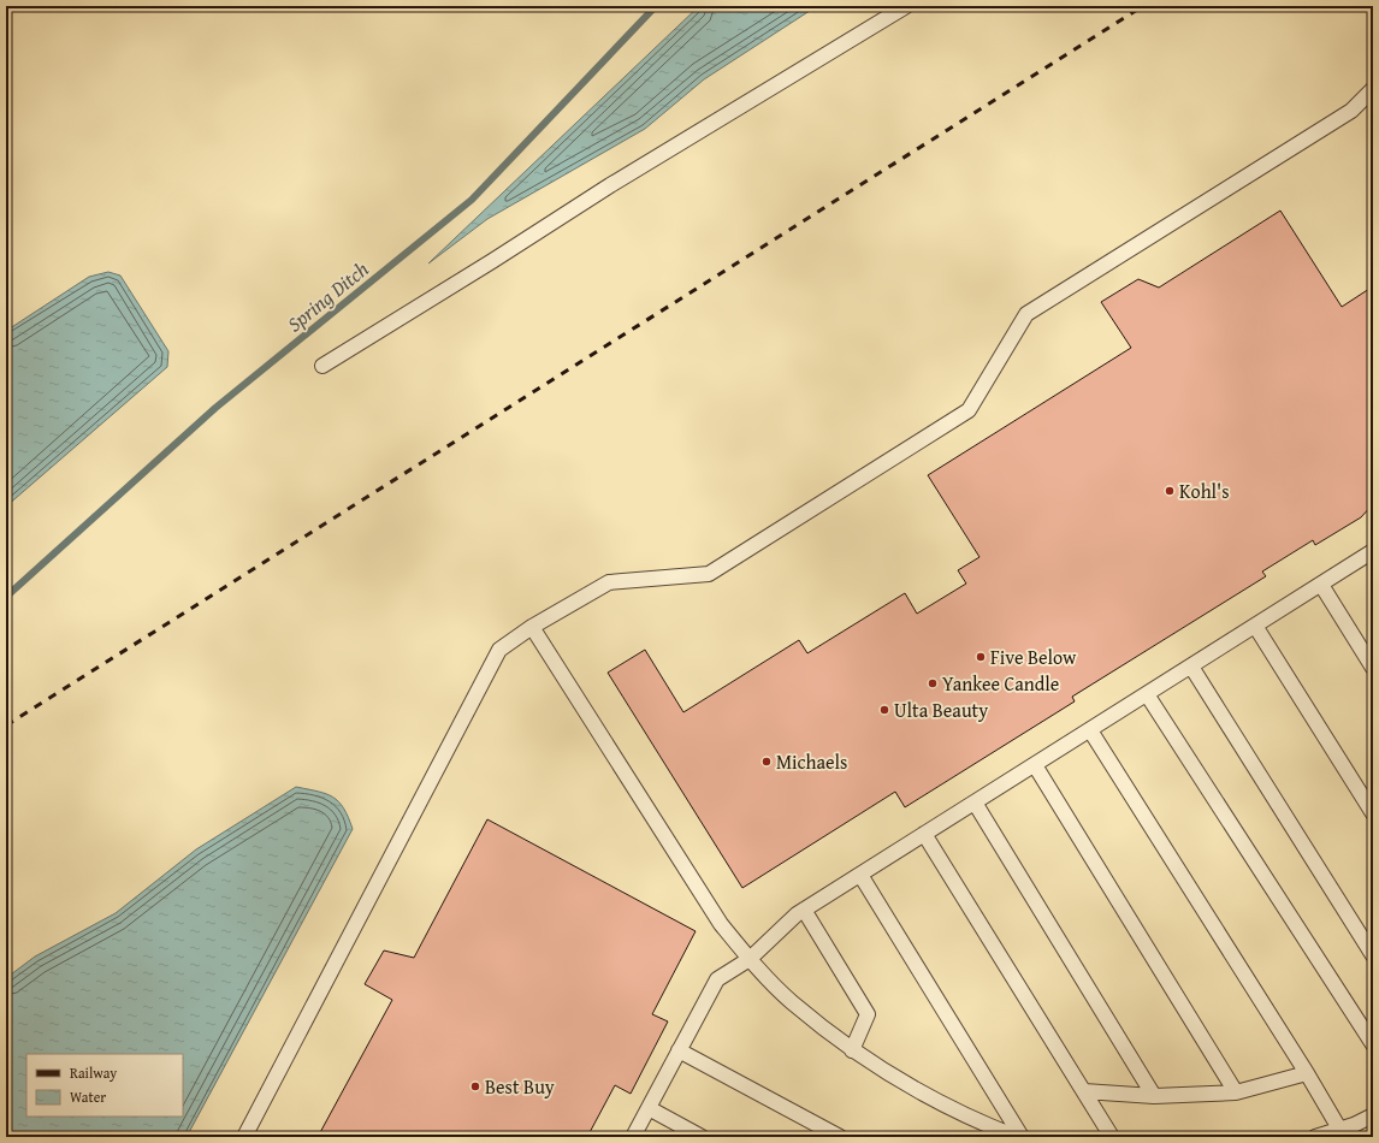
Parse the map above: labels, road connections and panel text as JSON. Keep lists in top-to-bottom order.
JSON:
{
  "water": ["Spring Ditch"],
  "places": [
    "Kohl's",
    "Five Below",
    "Yankee Candle",
    "Ulta Beauty",
    "Michaels",
    "Best Buy"
  ],
  "legend": ["Railway", "Water"]
}
